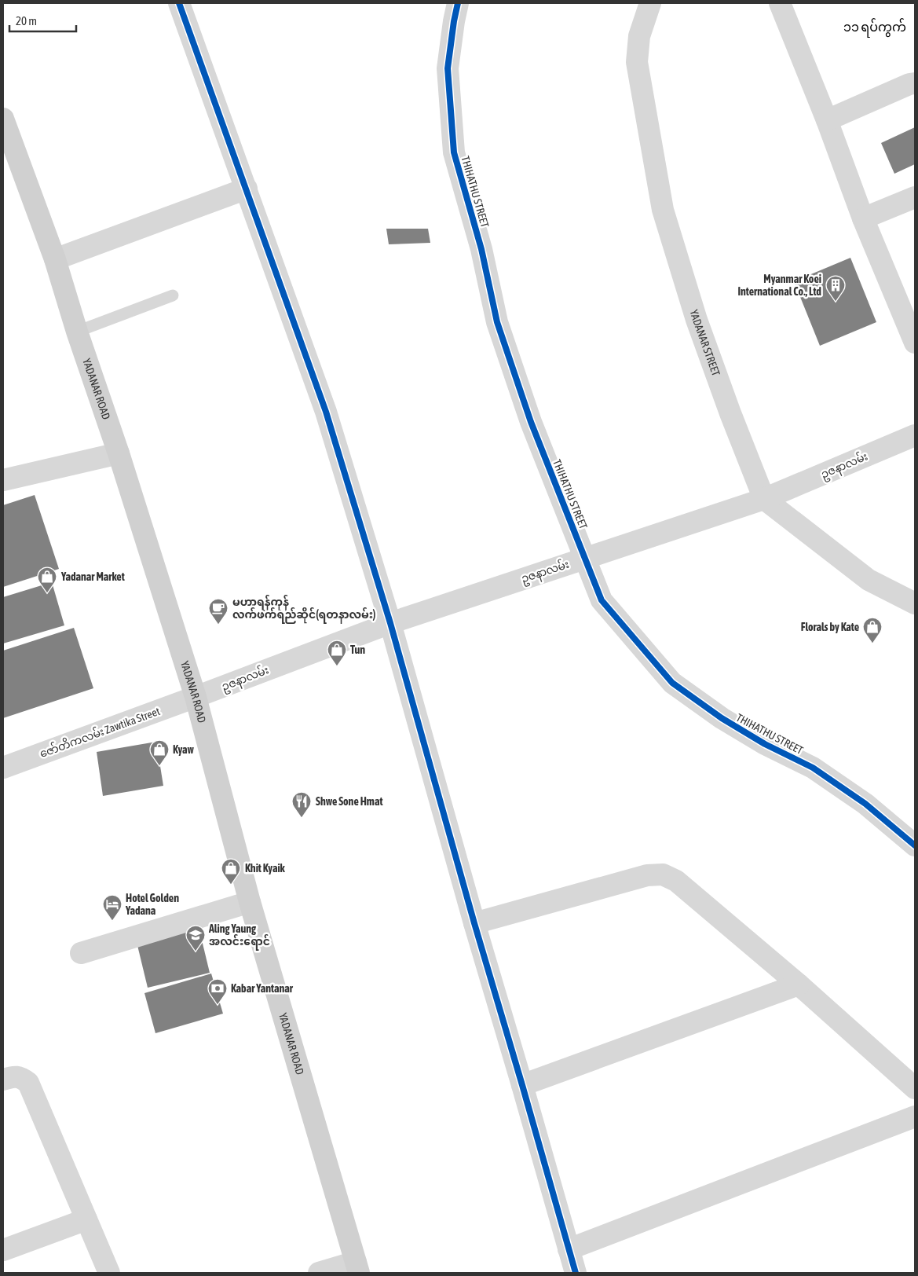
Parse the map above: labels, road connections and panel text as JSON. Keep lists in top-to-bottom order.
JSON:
{
  "streets": {
    "main road": ["YADANAR ROAD"],
    "street": [
      "THIHATHU STREET",
      "YADANAR STREET",
      "ဥဇနာလမ်း",
      "ဇော်တိကလမ်း Zawtika Street"
    ]
  },
  "crossings": [
    ["THIHATHU STREET", "ဥဇနာလမ်း"],
    ["YADANAR STREET", "ဥဇနာလမ်း"],
    ["YADANAR ROAD", "ဥဇနာလမ်း"],
    ["YADANAR ROAD", "ဇော်တိကလမ်း Zawtika Street"],
    ["ဥဇနာလမ်း", "ဇော်တိကလမ်း Zawtika Street"]
  ],
  "districts": ["၁၁ ရပ်ကွက်"],
  "places": {
    "building": ["Myanmar Koei International Co., Ltd"],
    "shop": [
      "Yadanar Market",
      "Florals by Kate",
      "Tun",
      "Kyaw",
      "Khit Kyaik"
    ],
    "cafe": ["မဟာရန်ကုန် လက်ဖက်ရည်ဆိုင်(ရတနာလမ်း)"],
    "restaurant": ["Shwe Sone Hmat"],
    "hotel": ["Hotel Golden Yadana"],
    "school or university": ["Aling Yaung အလင်းရောင်"],
    "bank": ["Kabar Yantanar"]
  },
  "scale_bar": "20 m"
}
